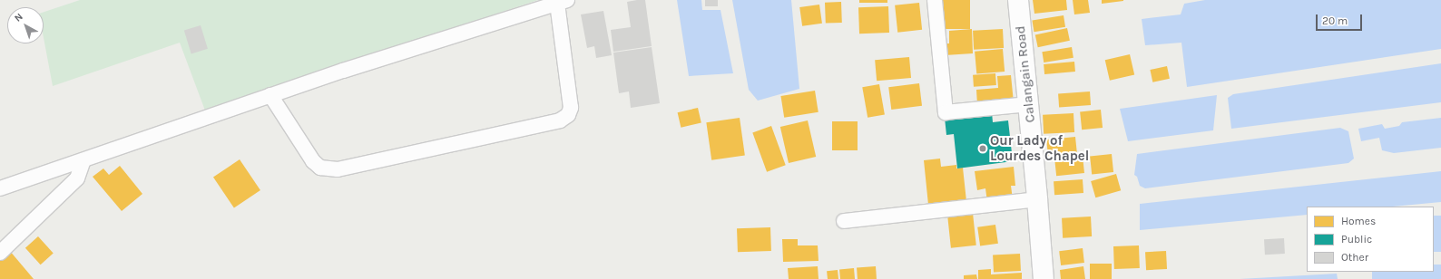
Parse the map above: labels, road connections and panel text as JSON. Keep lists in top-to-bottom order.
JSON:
{
  "streets": {
    "street": ["Calangain Road"]
  },
  "places": ["Our Lady of Lourdes Chapel"],
  "legend": ["Homes", "Public", "Other"],
  "scale_bar": "20 m",
  "north": "top left"
}
